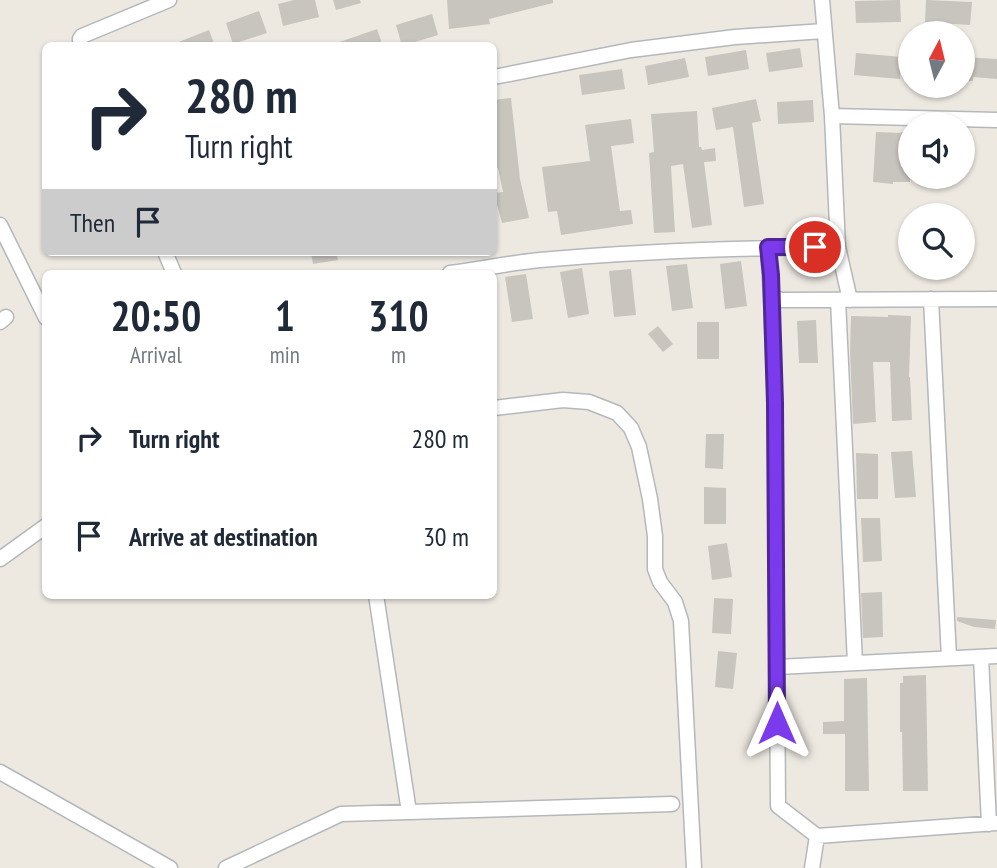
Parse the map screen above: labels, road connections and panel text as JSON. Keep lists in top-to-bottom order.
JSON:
{
  "north": "top",
  "page": {
    "turn": ["280 m", "Turn right"],
    "then": "Then",
    "eta": [
      "20:50",
      "Arrival",
      "1",
      "min",
      "310",
      "m"
    ],
    "list": [
      {
        "name": "Turn right",
        "value": "280 m"
      },
      {
        "name": "Arrive at destination",
        "value": "30 m"
      }
    ]
  }
}
